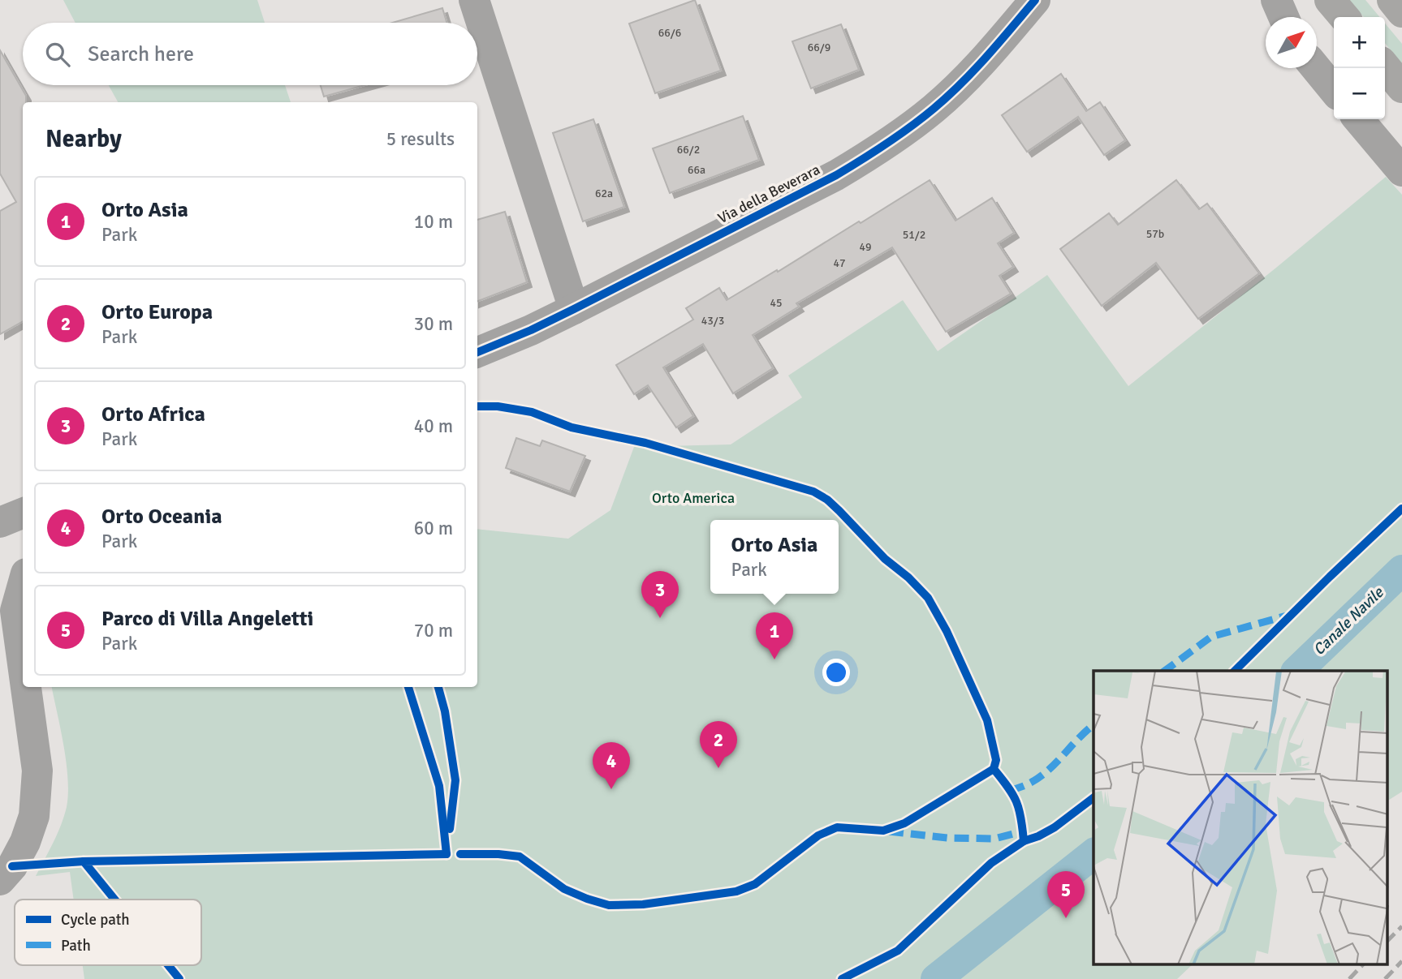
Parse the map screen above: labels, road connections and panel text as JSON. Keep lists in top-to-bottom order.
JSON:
{
  "streets": {
    "street": ["Via della Beverara"]
  },
  "water": ["Canale Navile"],
  "parks": ["Orto America"],
  "house_numbers": [
    "66/6",
    "66/9",
    "66/2",
    "66a",
    "62a",
    "57b",
    "51/2",
    "49",
    "47",
    "45",
    "43/3"
  ],
  "legend": ["Cycle path", "Path"],
  "north": "top right",
  "page": {
    "map_buttons": ["+", "−"],
    "search": "Search here",
    "heading": ["Nearby", "5 results"],
    "list": [
      {
        "mark": "1",
        "name": "Orto Asia",
        "note": "Park",
        "value": "10 m"
      },
      {
        "mark": "2",
        "name": "Orto Europa",
        "note": "Park",
        "value": "30 m"
      },
      {
        "mark": "3",
        "name": "Orto Africa",
        "note": "Park",
        "value": "40 m"
      },
      {
        "mark": "4",
        "name": "Orto Oceania",
        "note": "Park",
        "value": "60 m"
      },
      {
        "mark": "5",
        "name": "Parco di Villa Angeletti",
        "note": "Park",
        "value": "70 m"
      }
    ],
    "popup": ["Orto Asia", "Park"],
    "pins": [
      "3",
      "1",
      "2",
      "4",
      "5"
    ]
  }
}
